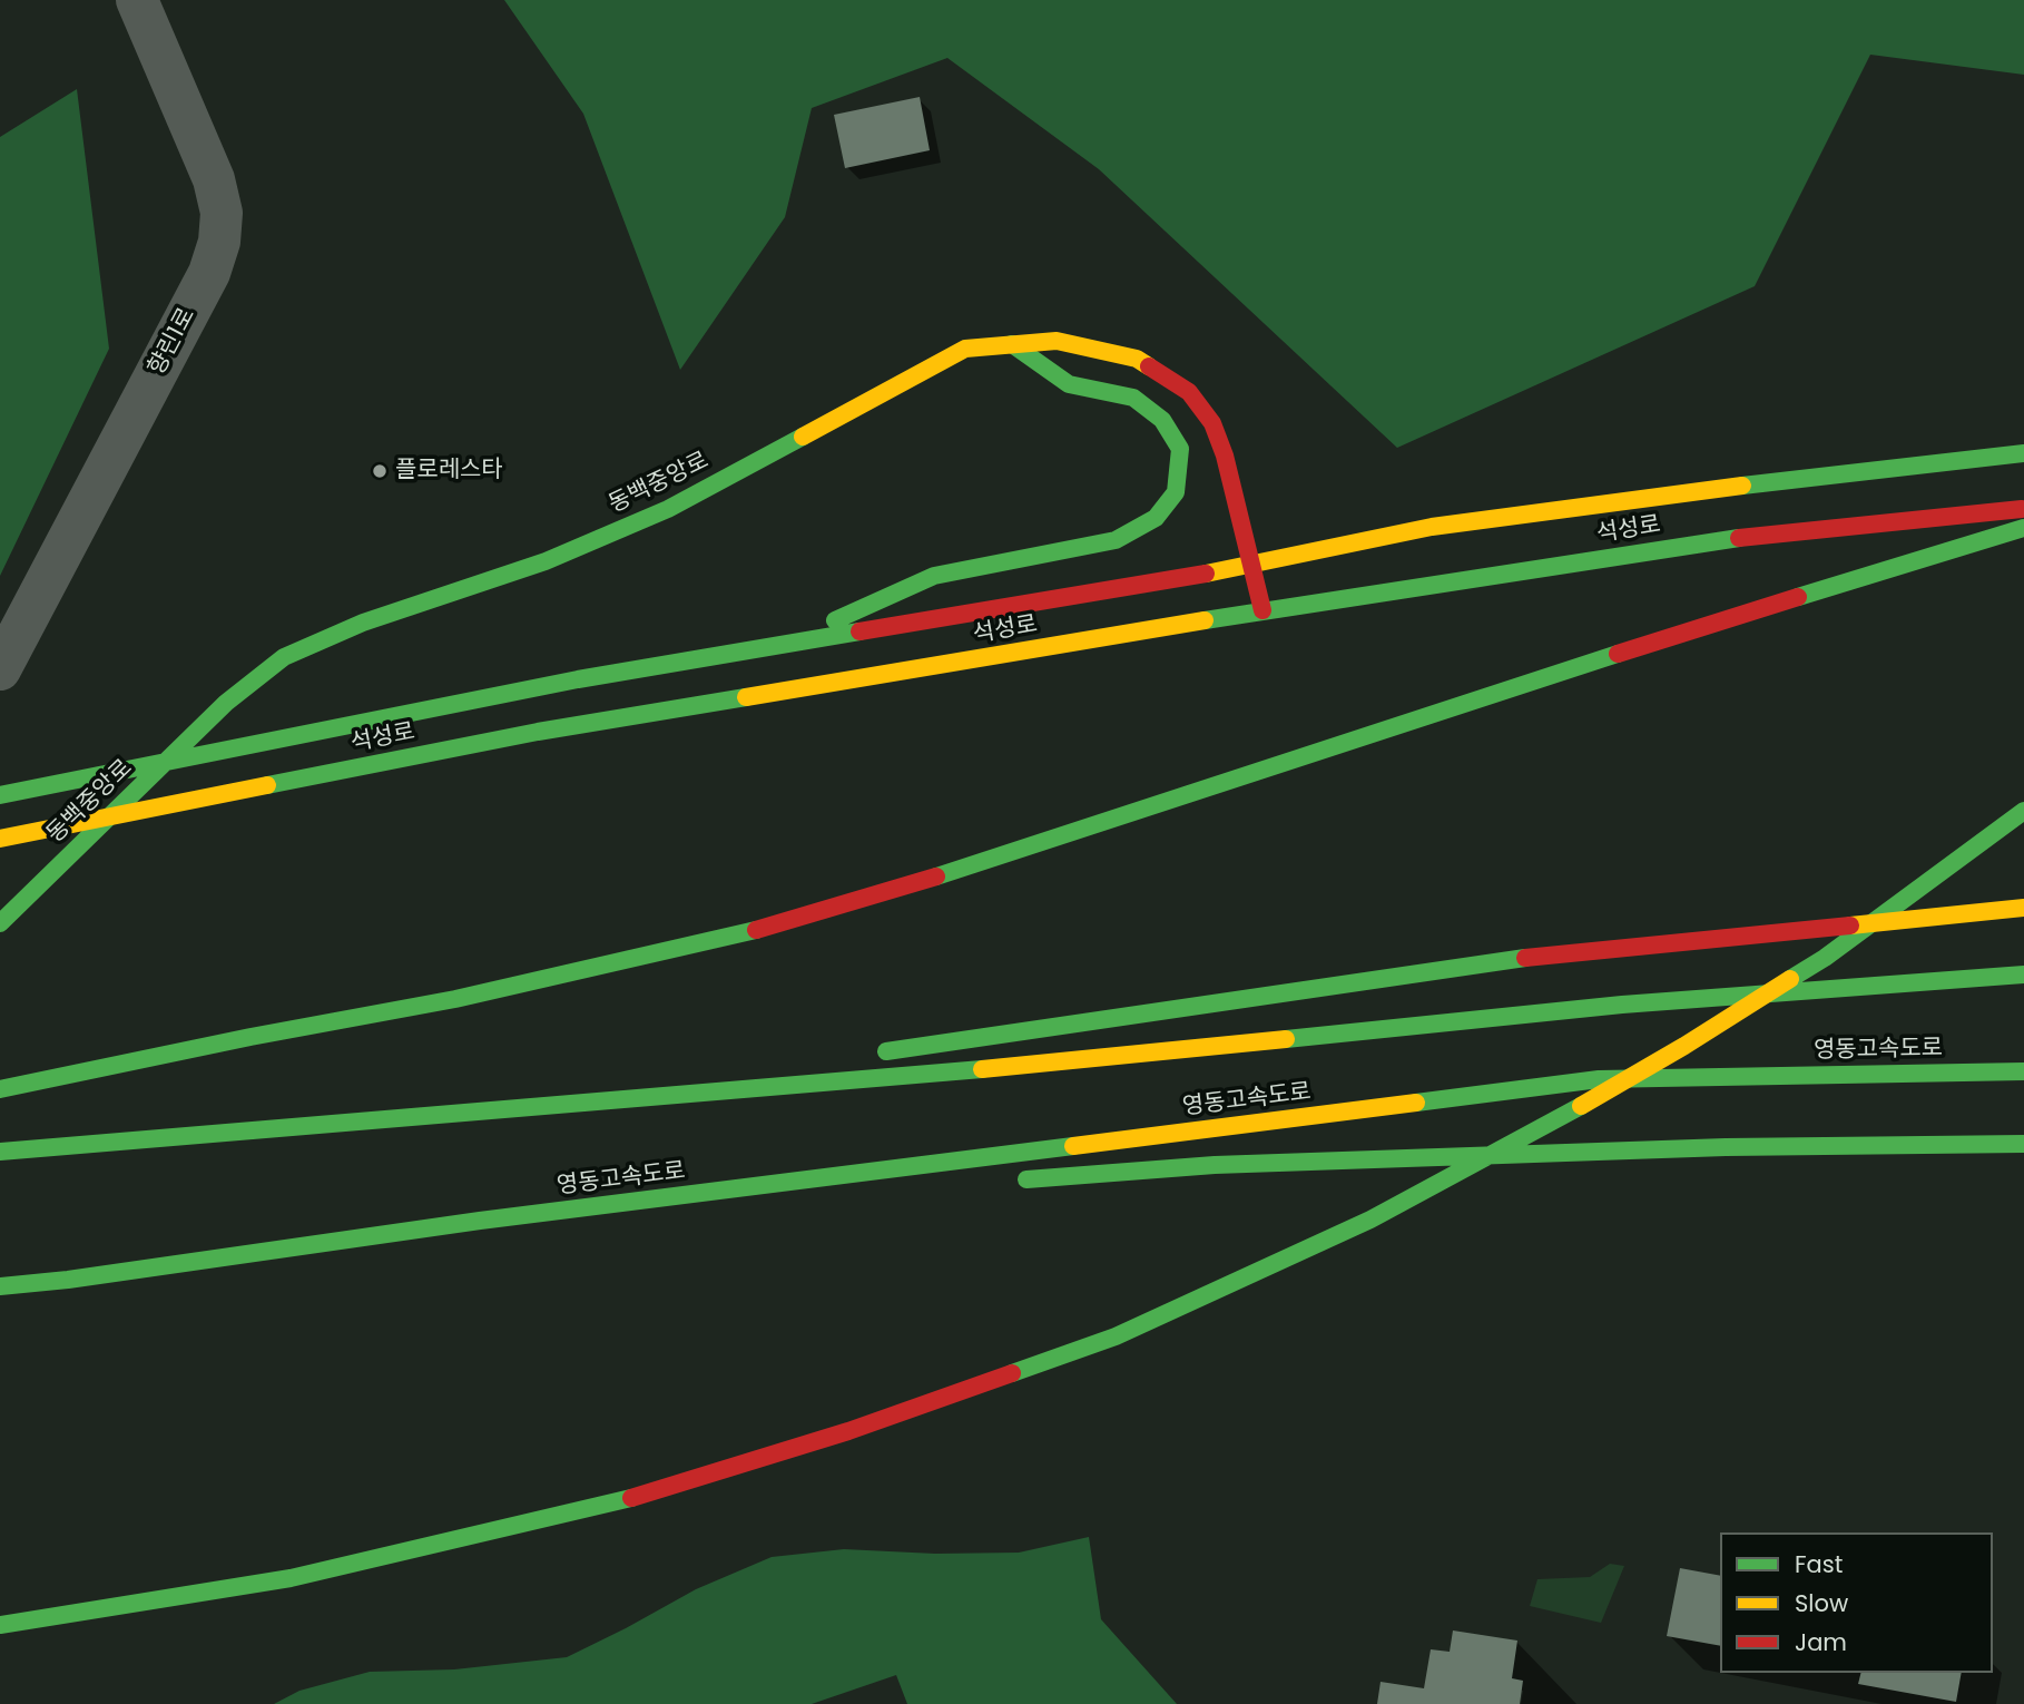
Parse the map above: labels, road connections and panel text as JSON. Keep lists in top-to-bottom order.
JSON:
{
  "streets": {
    "main road": ["동백중앙로", "석성로", "영동고속도로"],
    "street": ["향린1로"]
  },
  "crossings": [
    ["동백중앙로", "석성로"]
  ],
  "places": ["플로레스타"],
  "legend": ["Fast", "Slow", "Jam"]
}
